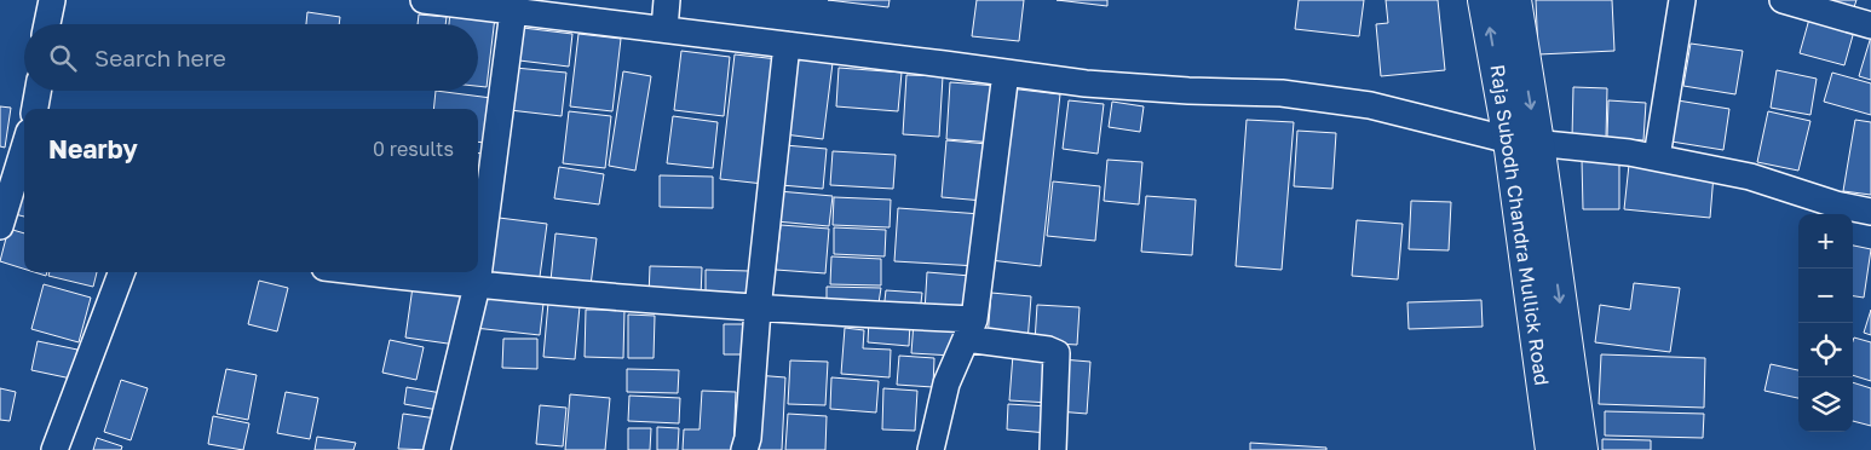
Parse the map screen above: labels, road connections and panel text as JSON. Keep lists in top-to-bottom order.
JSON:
{
  "streets": {
    "main road": ["Raja Subodh Chandra Mullick Road"]
  },
  "page": {
    "search": "Search here",
    "heading": ["Nearby", "0 results"],
    "map_buttons": ["+", "−"]
  }
}
